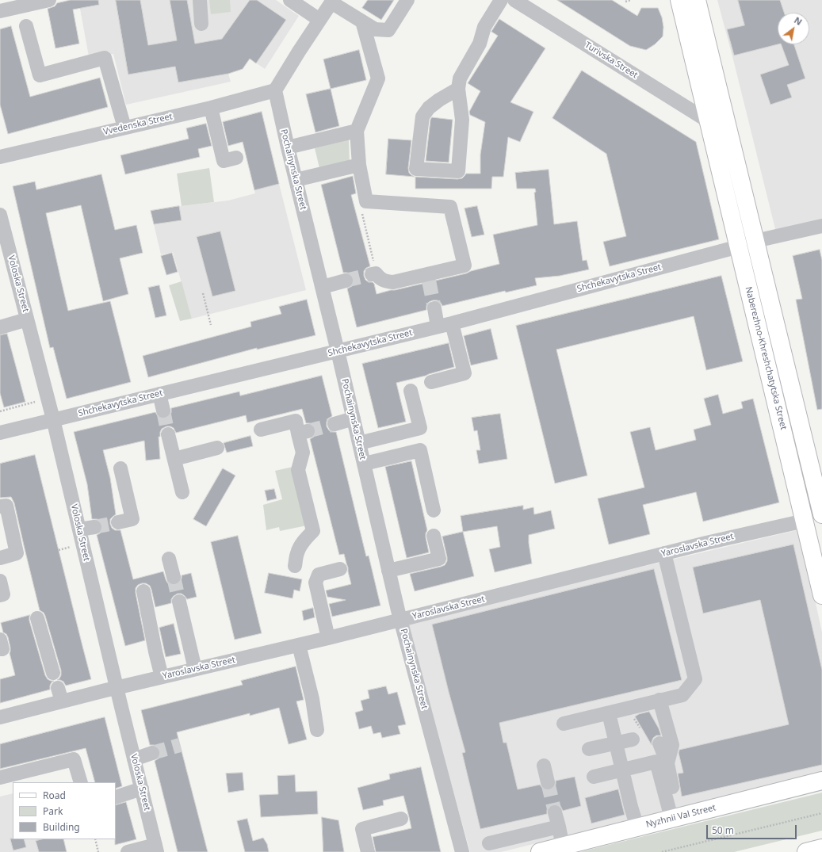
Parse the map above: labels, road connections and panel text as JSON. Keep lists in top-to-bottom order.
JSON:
{
  "streets": {
    "main road": ["Naberezhno-Khreshchatytska Street", "Nyzhnii Val Street"],
    "street": [
      "Turivska Street",
      "Vvedenska Street",
      "Pochainynska Street",
      "Shchekavytska Street",
      "Voloska Street",
      "Yaroslavska Street"
    ]
  },
  "crossings": [
    ["Turivska Street", "Naberezhno-Khreshchatytska Street"],
    ["Vvedenska Street", "Pochainynska Street"],
    ["Pochainynska Street", "Shchekavytska Street"],
    ["Pochainynska Street", "Yaroslavska Street"],
    ["Shchekavytska Street", "Voloska Street"],
    ["Shchekavytska Street", "Naberezhno-Khreshchatytska Street"],
    ["Voloska Street", "Yaroslavska Street"],
    ["Naberezhno-Khreshchatytska Street", "Yaroslavska Street"]
  ],
  "legend": ["Road", "Park", "Building"],
  "scale_bar": "50 m",
  "north": "top right"
}
